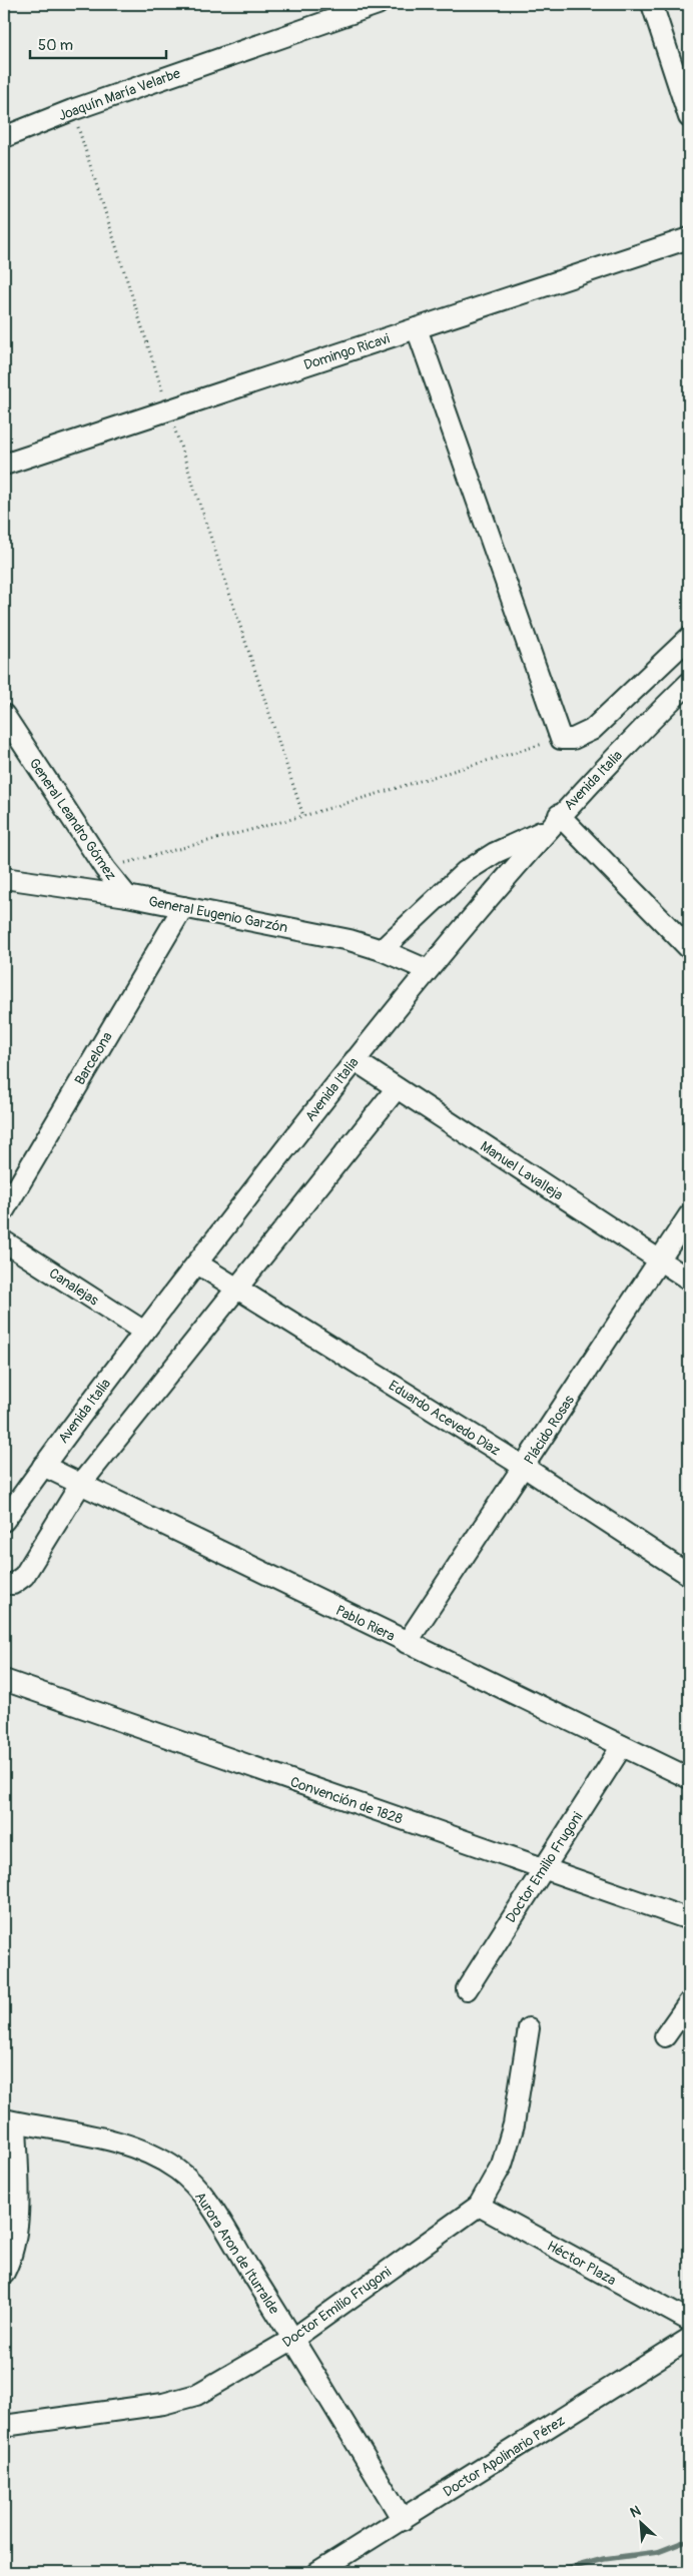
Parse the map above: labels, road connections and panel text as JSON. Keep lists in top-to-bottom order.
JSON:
{
  "streets": {
    "street": [
      "Joaquín María Velarbe",
      "Domingo Ricavi",
      "Avenida Italia",
      "General Leandro Gómez",
      "General Eugenio Garzón",
      "Barcelona",
      "Manuel Lavalleja",
      "Canalejas",
      "Eduardo Acevedo Diaz",
      "Plácido Rosas",
      "Pablo Riera",
      "Convención de 1828",
      "Doctor Emilio Frugoni",
      "Aurora Aron de Iturralde",
      "Héctor Plaza",
      "Doctor Apolinario Pérez"
    ]
  },
  "crossings": [
    ["Avenida Italia", "General Eugenio Garzón"],
    ["Avenida Italia", "Manuel Lavalleja"],
    ["Avenida Italia", "Canalejas"],
    ["Avenida Italia", "Eduardo Acevedo Diaz"],
    ["Avenida Italia", "Pablo Riera"],
    ["General Leandro Gómez", "General Eugenio Garzón"],
    ["General Eugenio Garzón", "Barcelona"],
    ["Manuel Lavalleja", "Plácido Rosas"],
    ["Eduardo Acevedo Diaz", "Plácido Rosas"],
    ["Plácido Rosas", "Pablo Riera"],
    ["Pablo Riera", "Doctor Emilio Frugoni"],
    ["Convención de 1828", "Doctor Emilio Frugoni"],
    ["Doctor Emilio Frugoni", "Aurora Aron de Iturralde"],
    ["Doctor Emilio Frugoni", "Héctor Plaza"],
    ["Aurora Aron de Iturralde", "Doctor Apolinario Pérez"],
    ["Héctor Plaza", "Doctor Apolinario Pérez"]
  ],
  "scale_bar": "50 m",
  "north": "top left"
}
